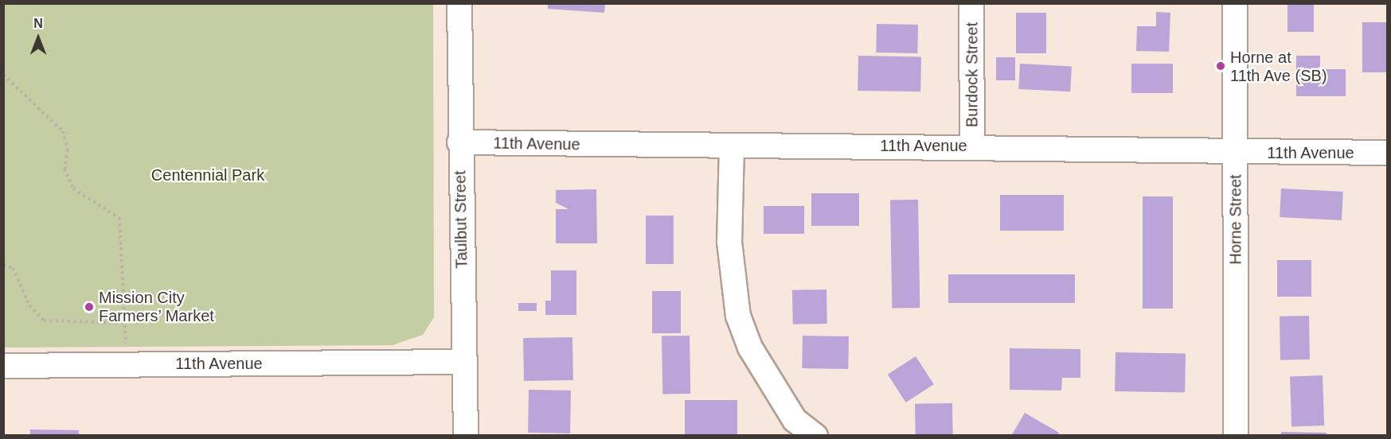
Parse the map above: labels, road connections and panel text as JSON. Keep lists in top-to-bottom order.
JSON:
{
  "streets": {
    "street": [
      "Burdock Street",
      "11th Avenue",
      "Taulbut Street",
      "Horne Street"
    ]
  },
  "crossings": [
    ["Burdock Street", "11th Avenue"],
    ["11th Avenue", "Taulbut Street"],
    ["11th Avenue", "Horne Street"]
  ],
  "parks": ["Centennial Park"],
  "places": ["Horne at 11th Ave (SB)", "Mission City Farmers’ Market"],
  "north": "top"
}
